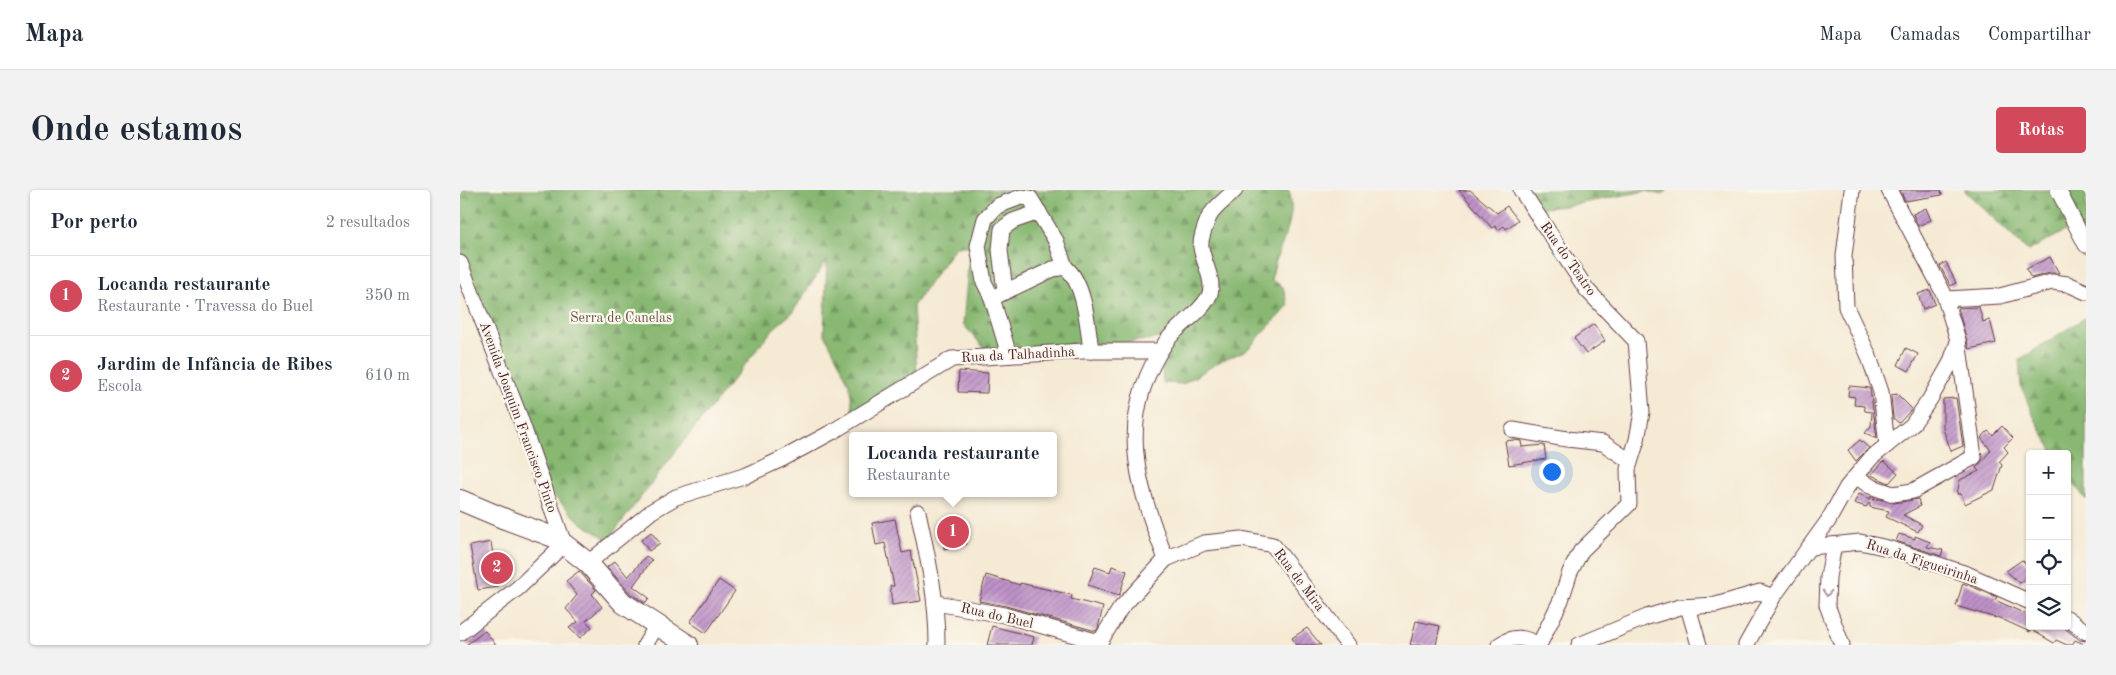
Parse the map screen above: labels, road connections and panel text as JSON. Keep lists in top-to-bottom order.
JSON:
{
  "streets": {
    "street": [
      "Rua do Teatro",
      "Rua da Talhadinha",
      "Avenida Joaquim Francisco Pinto",
      "Rua da Figueirinha",
      "Rua de Mira",
      "Rua do Buel"
    ]
  },
  "crossings": [
    ["Rua de Mira", "Rua do Buel"]
  ],
  "parks": ["Serra de Canelas"],
  "page": {
    "header": "Mapa",
    "nav": ["Mapa", "Camadas", "Compartilhar"],
    "buttons": "Rotas",
    "title": "Onde estamos",
    "heading": ["Por perto", "2 resultados"],
    "list": [
      {
        "mark": "1",
        "name": "Locanda restaurante",
        "note": "Restaurante · Travessa do Buel",
        "value": "350 m"
      },
      {
        "mark": "2",
        "name": "Jardim de Infância de Ribes",
        "note": "Escola",
        "value": "610 m"
      }
    ],
    "popup": ["Locanda restaurante", "Restaurante"],
    "map_buttons": ["+", "−"],
    "pins": ["1", "2"]
  }
}
